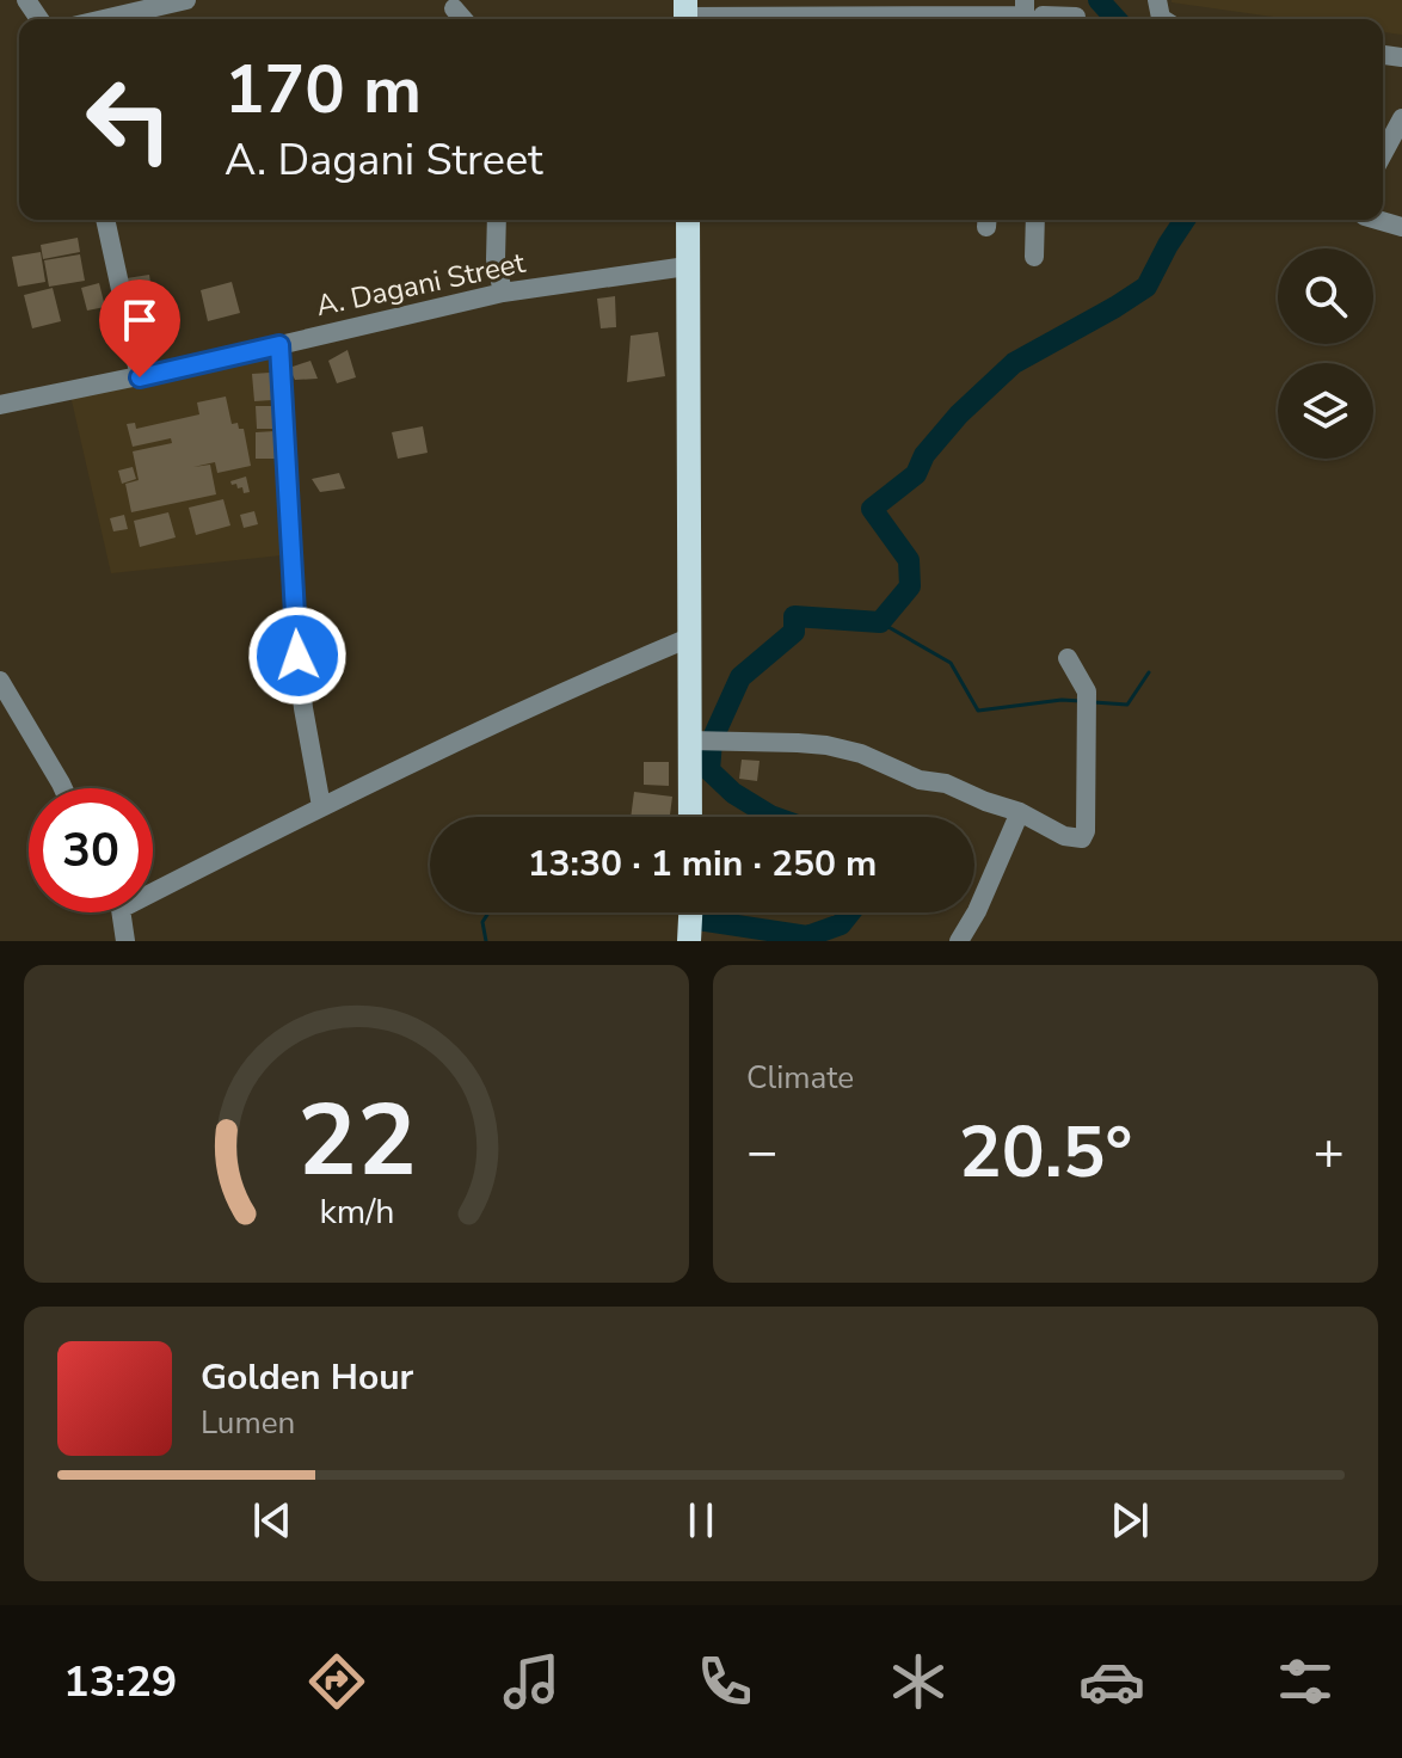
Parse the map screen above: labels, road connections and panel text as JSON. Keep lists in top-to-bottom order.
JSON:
{
  "streets": {
    "street": ["A. Dagani Street"]
  },
  "page": {
    "turn": ["170 m", "A. Dagani Street"],
    "limit": "30",
    "trip": "13:30 · 1 min · 250 m",
    "tile": "Climate",
    "heat": ["−", "20.5°", "+"],
    "song": ["Golden Hour", "Lumen"],
    "tabs": "13:29",
    "gauge": ["22", "km/h"]
  }
}
